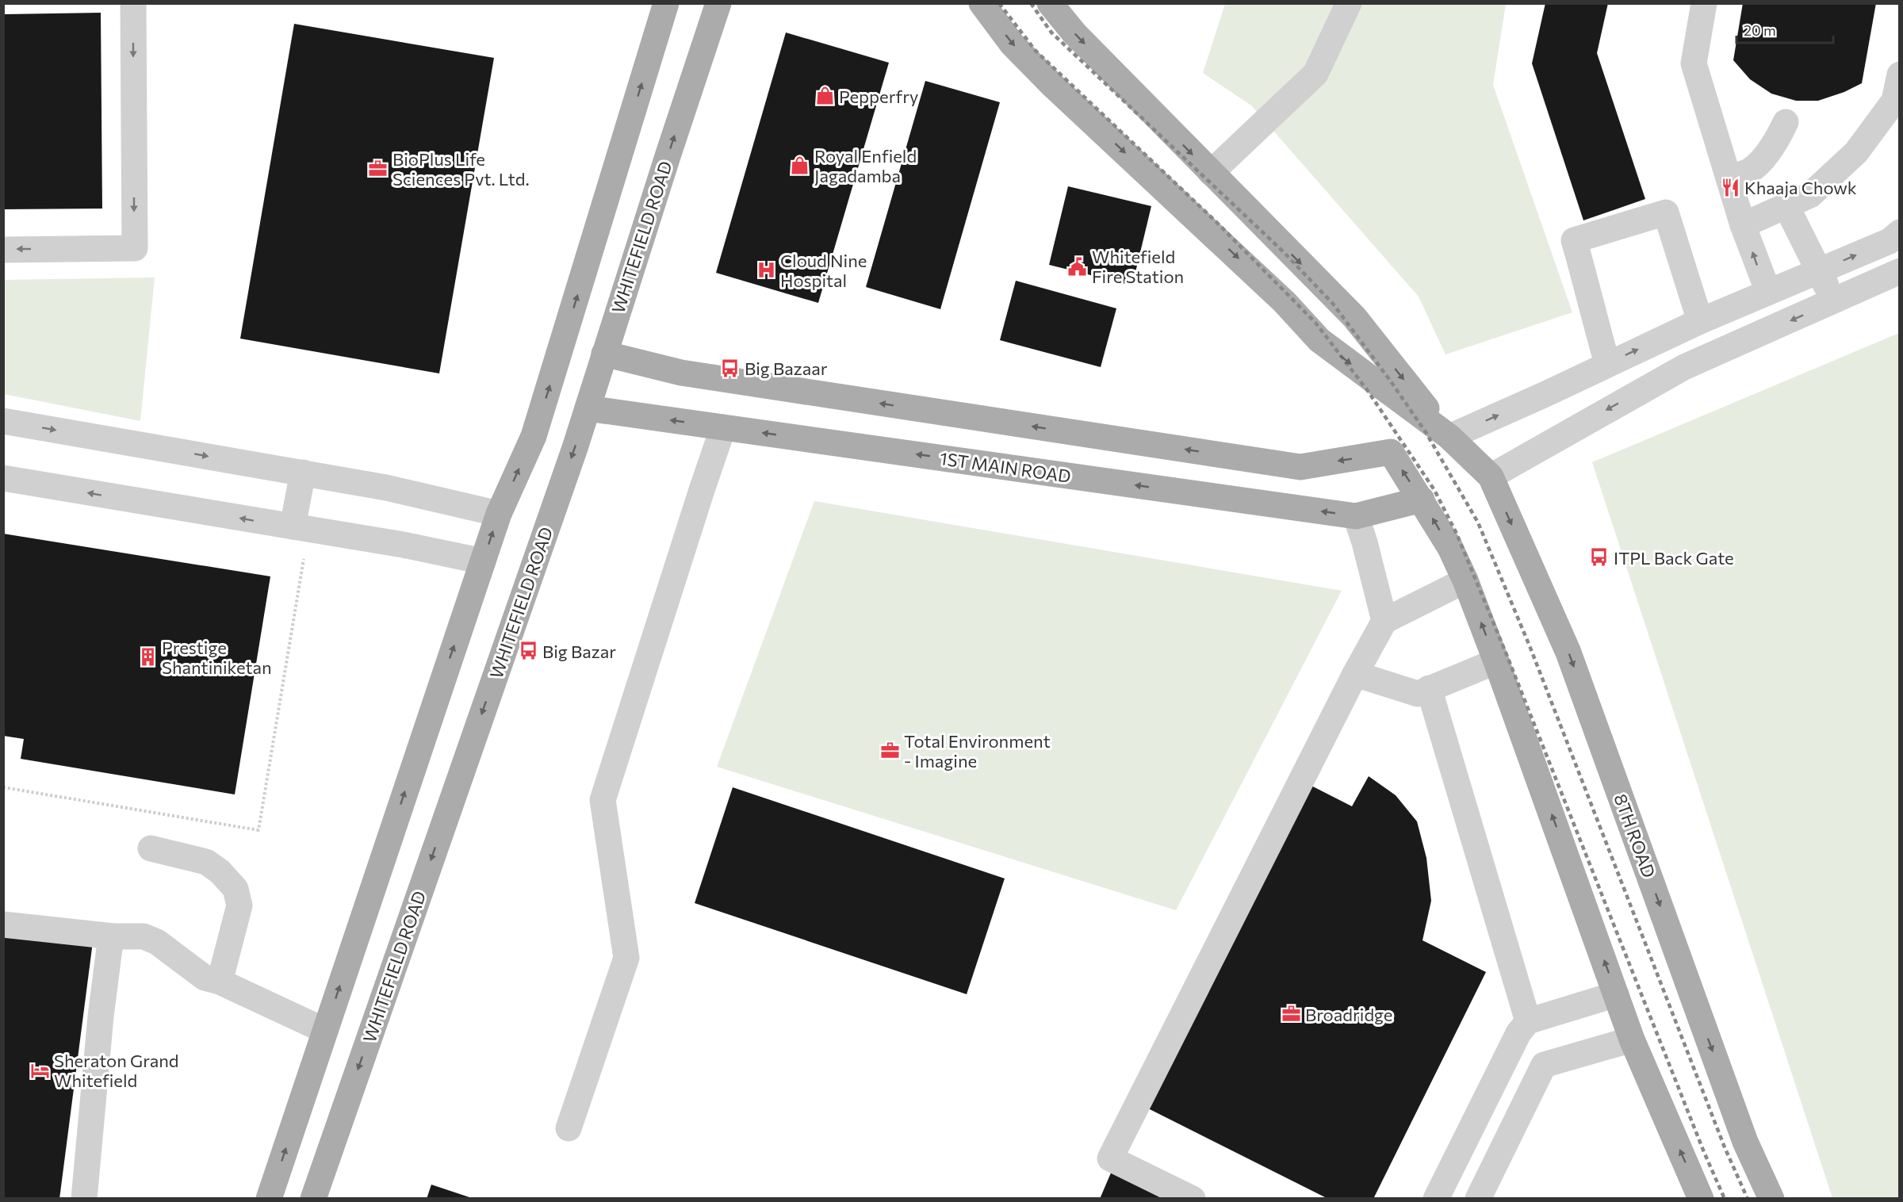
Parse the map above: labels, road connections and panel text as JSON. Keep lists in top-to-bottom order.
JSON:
{
  "streets": {
    "main road": ["WHITEFIELD ROAD", "1ST MAIN ROAD", "8TH ROAD"]
  },
  "crossings": [
    ["WHITEFIELD ROAD", "1ST MAIN ROAD"]
  ],
  "places": {
    "shop": ["Pepperfry", "Royal Enfield Jagadamba"],
    "office": ["BioPlus Life Sciences Pvt. Ltd.", "Total Environment - Imagine", "Broadridge"],
    "restaurant": ["Khaaja Chowk"],
    "public building": ["Whitefield Fire Station"],
    "hospital": ["Cloud Nine Hospital"],
    "bus stop": ["Big Bazaar", "ITPL Back Gate", "Big Bazar"],
    "building": ["Prestige Shantiniketan"],
    "hotel": ["Sheraton Grand Whitefield"]
  },
  "scale_bar": "20 m"
}
